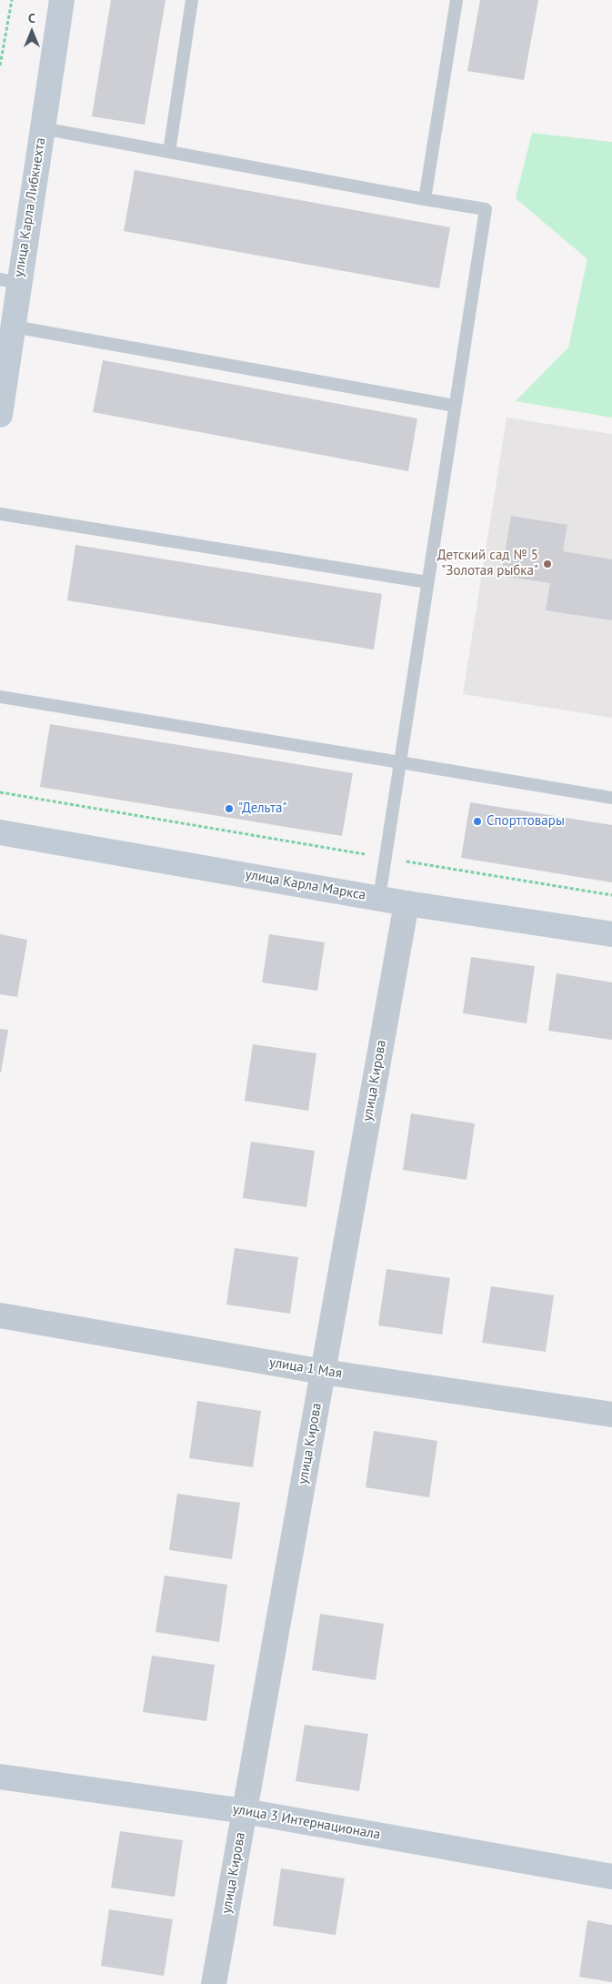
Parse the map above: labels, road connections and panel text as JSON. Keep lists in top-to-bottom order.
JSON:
{
  "streets": {
    "main road": ["улица Карла Либкнехта", "улица Карла Маркса", "улица 3 Интернационала"],
    "street": ["улица Кирова", "улица 1 Мая"]
  },
  "crossings": [
    ["улица Карла Маркса", "улица Кирова"],
    ["улица Кирова", "улица 1 Мая"],
    ["улица Кирова", "улица 3 Интернационала"]
  ],
  "places": ["Детский сад № 5 \"Золотая рыбка\"", "\"Дельта\"", "Спорттовары"],
  "north": "top"
}
